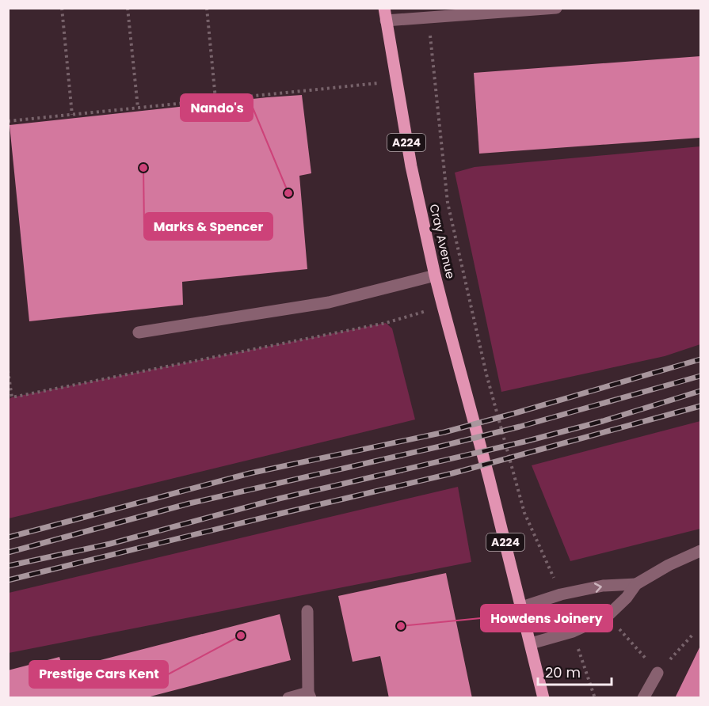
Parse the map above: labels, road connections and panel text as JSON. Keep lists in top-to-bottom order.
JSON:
{
  "streets": {
    "main road": ["A224", "Cray Avenue"]
  },
  "crossings": [
    ["A224", "Cray Avenue"]
  ],
  "places": [
    "Marks & Spencer",
    "Nando's",
    "Howdens Joinery",
    "Prestige Cars Kent"
  ],
  "scale_bar": "20 m"
}
